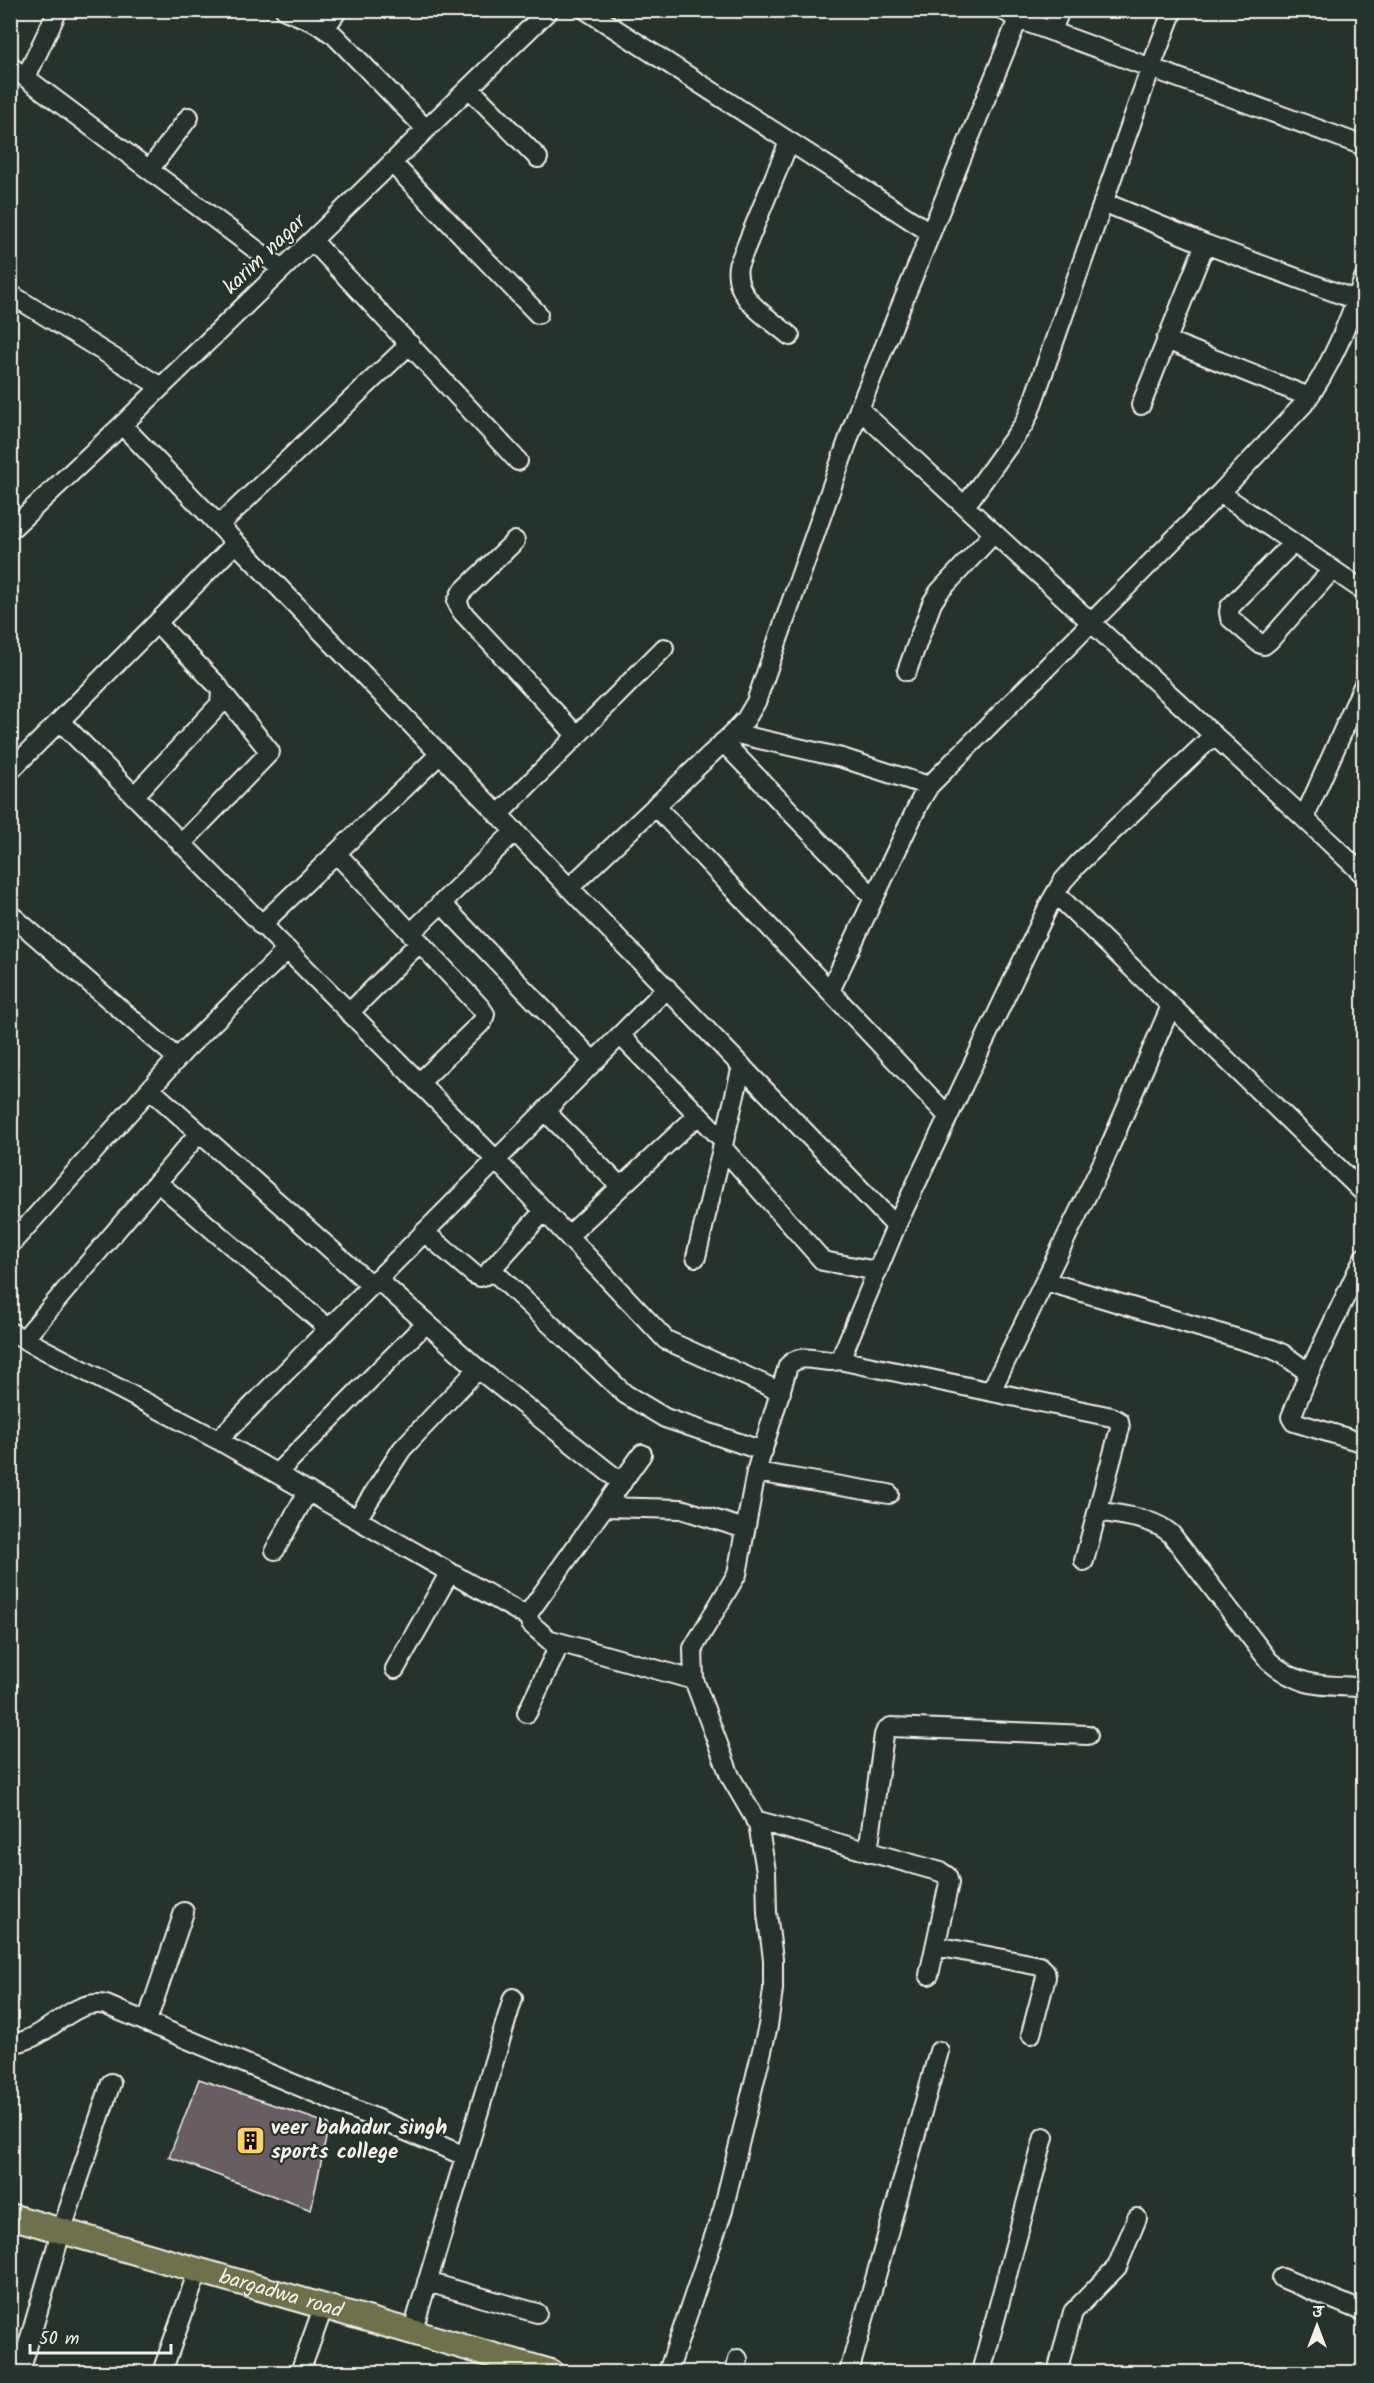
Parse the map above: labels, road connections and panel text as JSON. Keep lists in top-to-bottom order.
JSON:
{
  "streets": {
    "main road": ["bargadwa road"],
    "street": ["karim nagar"]
  },
  "places": {
    "building": ["veer bahadur singh sports college"]
  },
  "scale_bar": "50 m",
  "north": "top"
}
